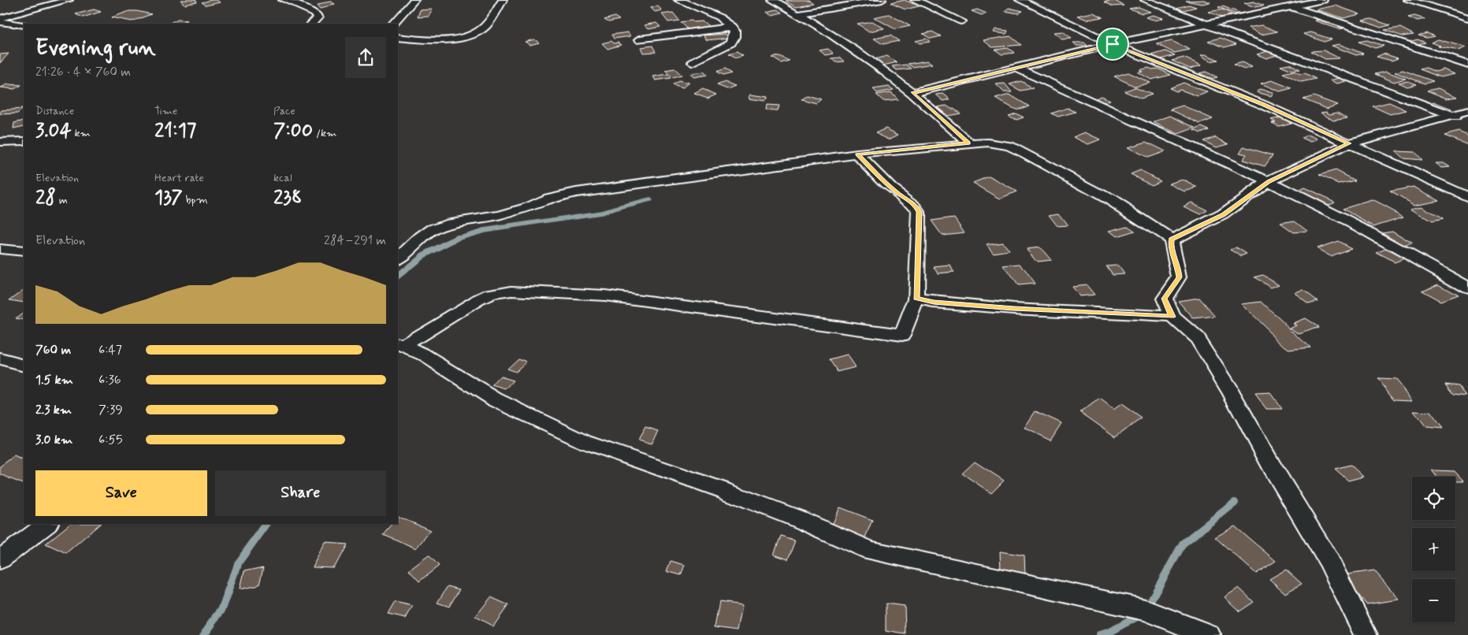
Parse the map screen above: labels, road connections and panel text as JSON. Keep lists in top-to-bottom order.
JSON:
{
  "page": {
    "heading": ["Evening run", "21:26 · 4 × 760 m"],
    "stats": [
      ["Distance", "3.04 km"],
      ["Time", "21:17"],
      ["Pace", "7:00 /km"],
      ["Elevation", "28 m"],
      ["Heart rate", "137 bpm"],
      ["kcal", "238"]
    ],
    "chart": ["Elevation", "284–291 m"],
    "list": [
      {
        "name": "760 m",
        "note": "6:47"
      },
      {
        "name": "1.5 km",
        "note": "6:36"
      },
      {
        "name": "2.3 km",
        "note": "7:39"
      },
      {
        "name": "3.0 km",
        "note": "6:55"
      }
    ],
    "buttons": ["Save", "Share"],
    "map_buttons": ["+", "−"]
  }
}
